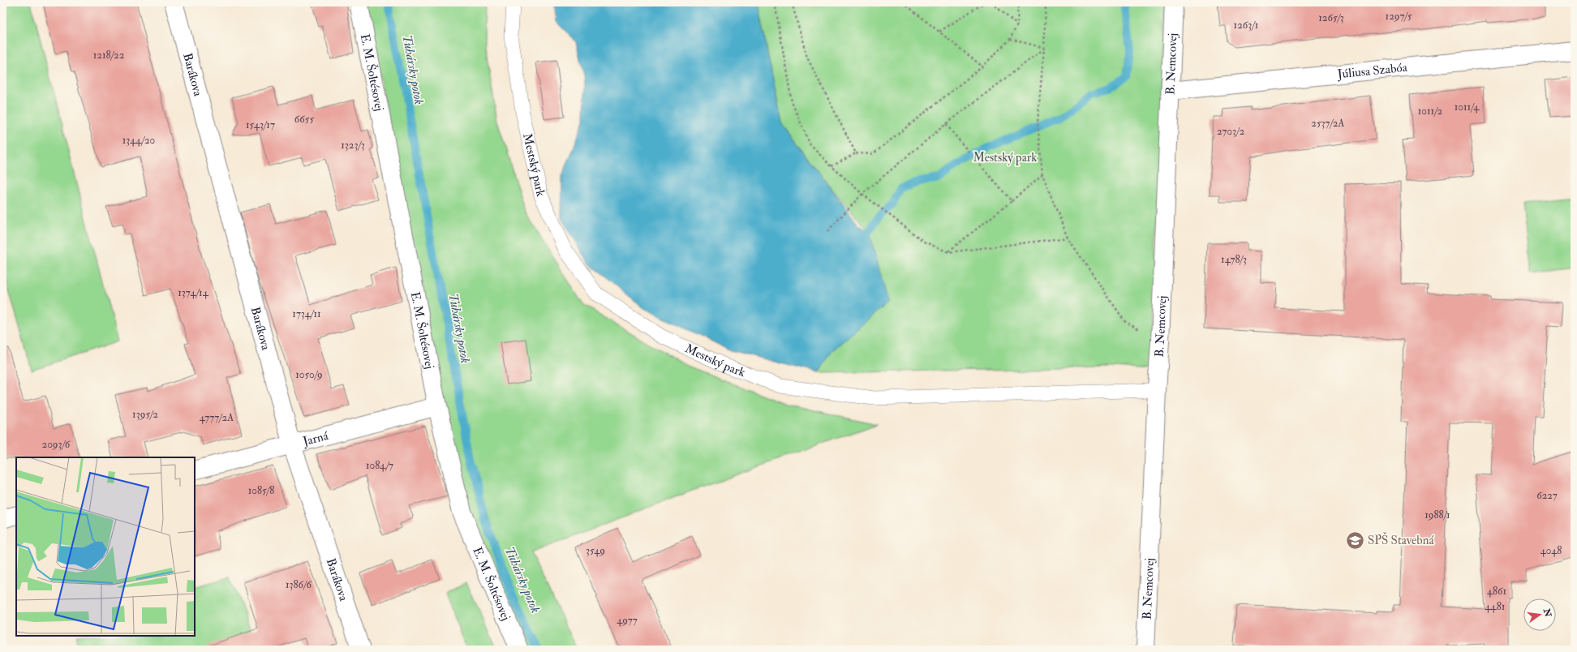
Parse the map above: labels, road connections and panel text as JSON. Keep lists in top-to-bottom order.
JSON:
{
  "streets": {
    "street": [
      "B. Nemcovej",
      "Júliusa Szabóa",
      "E. M. Šoltésovej",
      "Barákova",
      "Jarná"
    ],
    "lane": ["Mestský park"]
  },
  "crossings": [
    ["B. Nemcovej", "Júliusa Szabóa"],
    ["B. Nemcovej", "Mestský park"],
    ["E. M. Šoltésovej", "Jarná"],
    ["Barákova", "Jarná"]
  ],
  "water": ["Tuhársky potok"],
  "parks": ["Mestský park"],
  "places": {
    "school or university": ["SPŠ Stavebná"]
  },
  "house_numbers": [
    "1297/5",
    "1265/3",
    "1263/1",
    "1218/22",
    "1011/4",
    "1011/2",
    "6655",
    "2537/2A",
    "1543/17",
    "2703/2",
    "1344/20",
    "1323/3",
    "1478/3",
    "1374/14",
    "1734/11",
    "1050/9",
    "1395/2",
    "4777/2A",
    "2093/6",
    "1084/7",
    "1085/8",
    "6227",
    "1988/1",
    "3549",
    "4048",
    "1386/6",
    "4861",
    "4481",
    "4977"
  ],
  "north": "right"
}
